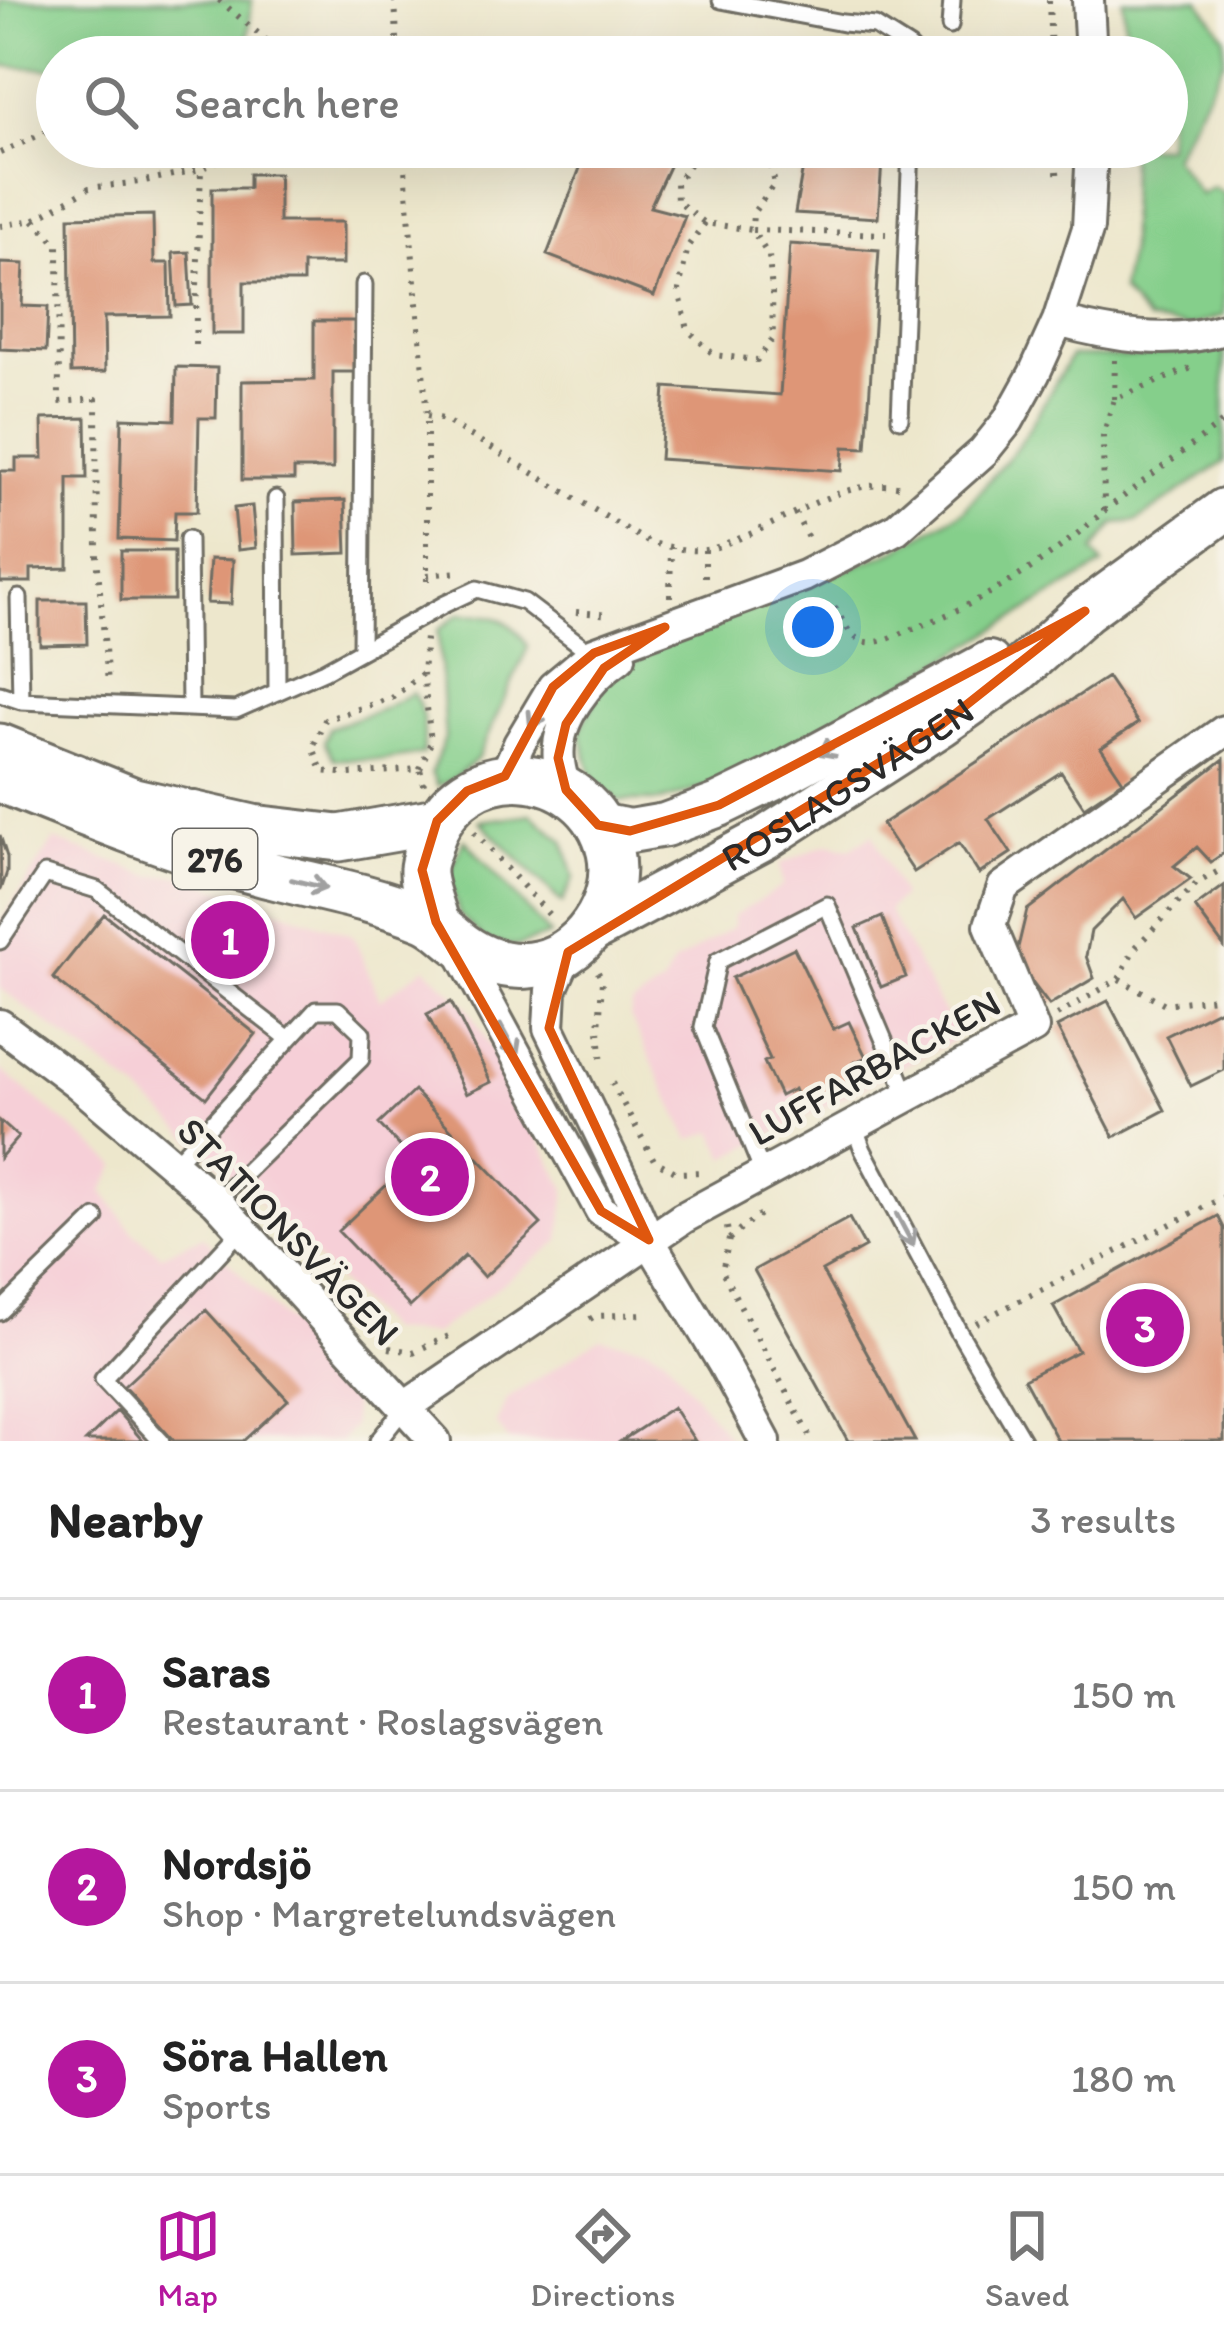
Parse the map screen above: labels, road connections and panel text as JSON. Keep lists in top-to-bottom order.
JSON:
{
  "streets": {
    "main road": ["ROSLAGSVÄGEN", "276"],
    "street": ["LUFFARBACKEN", "STATIONSVÄGEN"]
  },
  "crossings": [
    ["LUFFARBACKEN", "STATIONSVÄGEN"]
  ],
  "page": {
    "search": "Search here",
    "pins": ["1", "2", "3"],
    "heading": ["Nearby", "3 results"],
    "list": [
      {
        "mark": "1",
        "name": "Saras",
        "note": "Restaurant · Roslagsvägen",
        "value": "150 m"
      },
      {
        "mark": "2",
        "name": "Nordsjö",
        "note": "Shop · Margretelundsvägen",
        "value": "150 m"
      },
      {
        "mark": "3",
        "name": "Söra Hallen",
        "note": "Sports",
        "value": "180 m"
      }
    ],
    "nav": ["Map", "Directions", "Saved"]
  }
}
